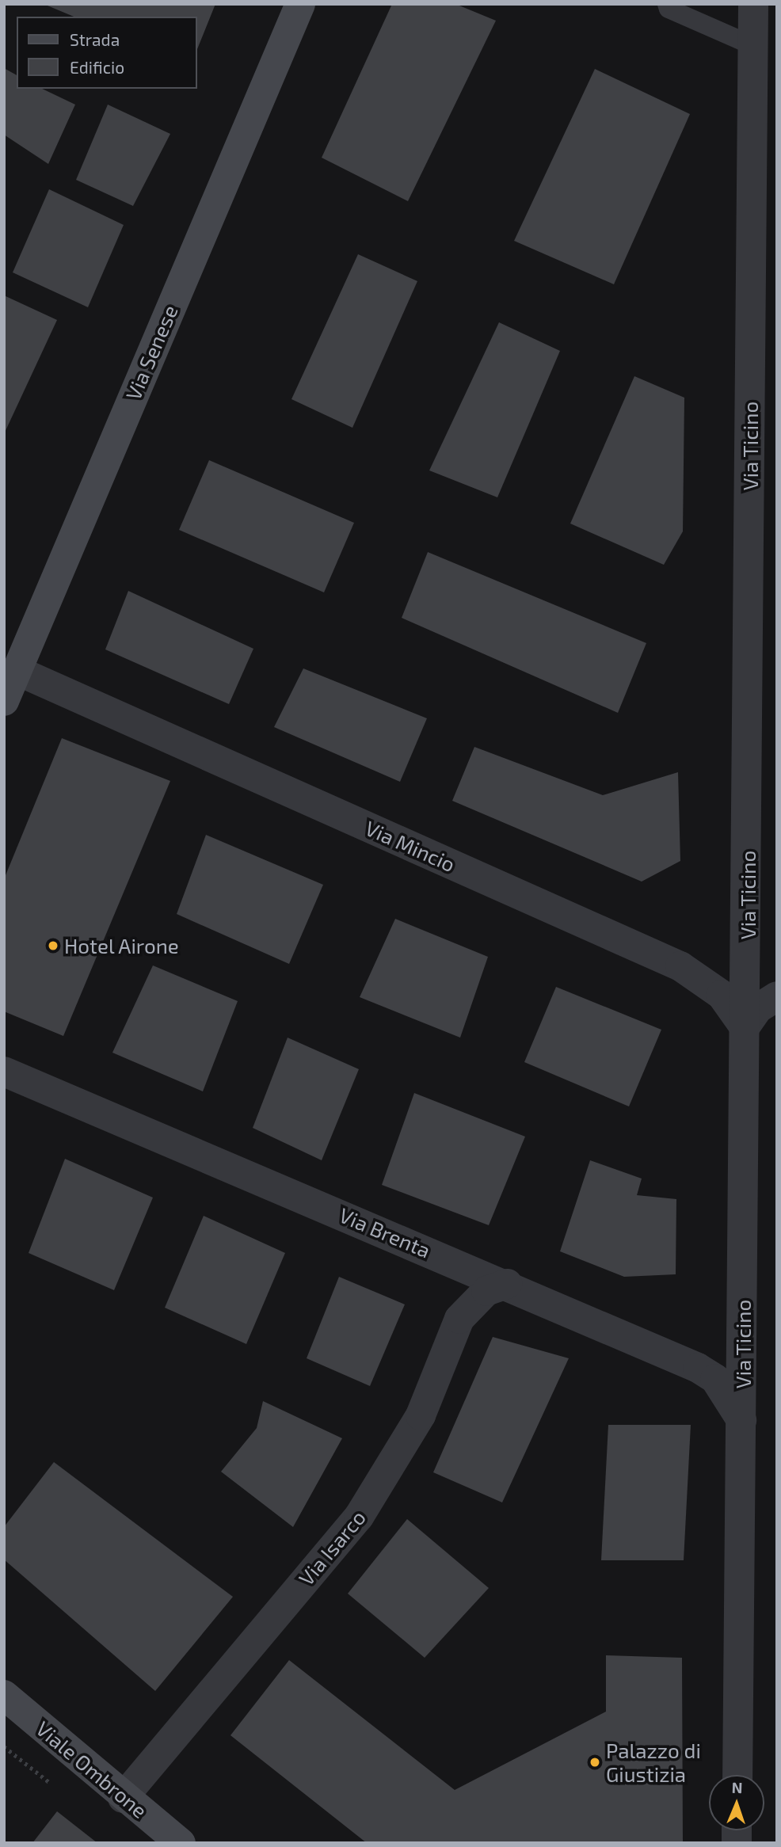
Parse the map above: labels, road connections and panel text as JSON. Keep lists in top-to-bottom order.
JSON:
{
  "streets": {
    "main road": ["Via Senese", "Viale Ombrone"],
    "street": [
      "Via Ticino",
      "Via Mincio",
      "Via Brenta",
      "Via Isarco"
    ]
  },
  "crossings": [
    ["Via Senese", "Via Mincio"],
    ["Via Ticino", "Via Mincio"],
    ["Via Ticino", "Via Brenta"],
    ["Via Brenta", "Via Isarco"],
    ["Via Isarco", "Viale Ombrone"]
  ],
  "places": ["Hotel Airone", "Palazzo di Giustizia"],
  "legend": ["Strada", "Edificio"],
  "north": "top"
}
